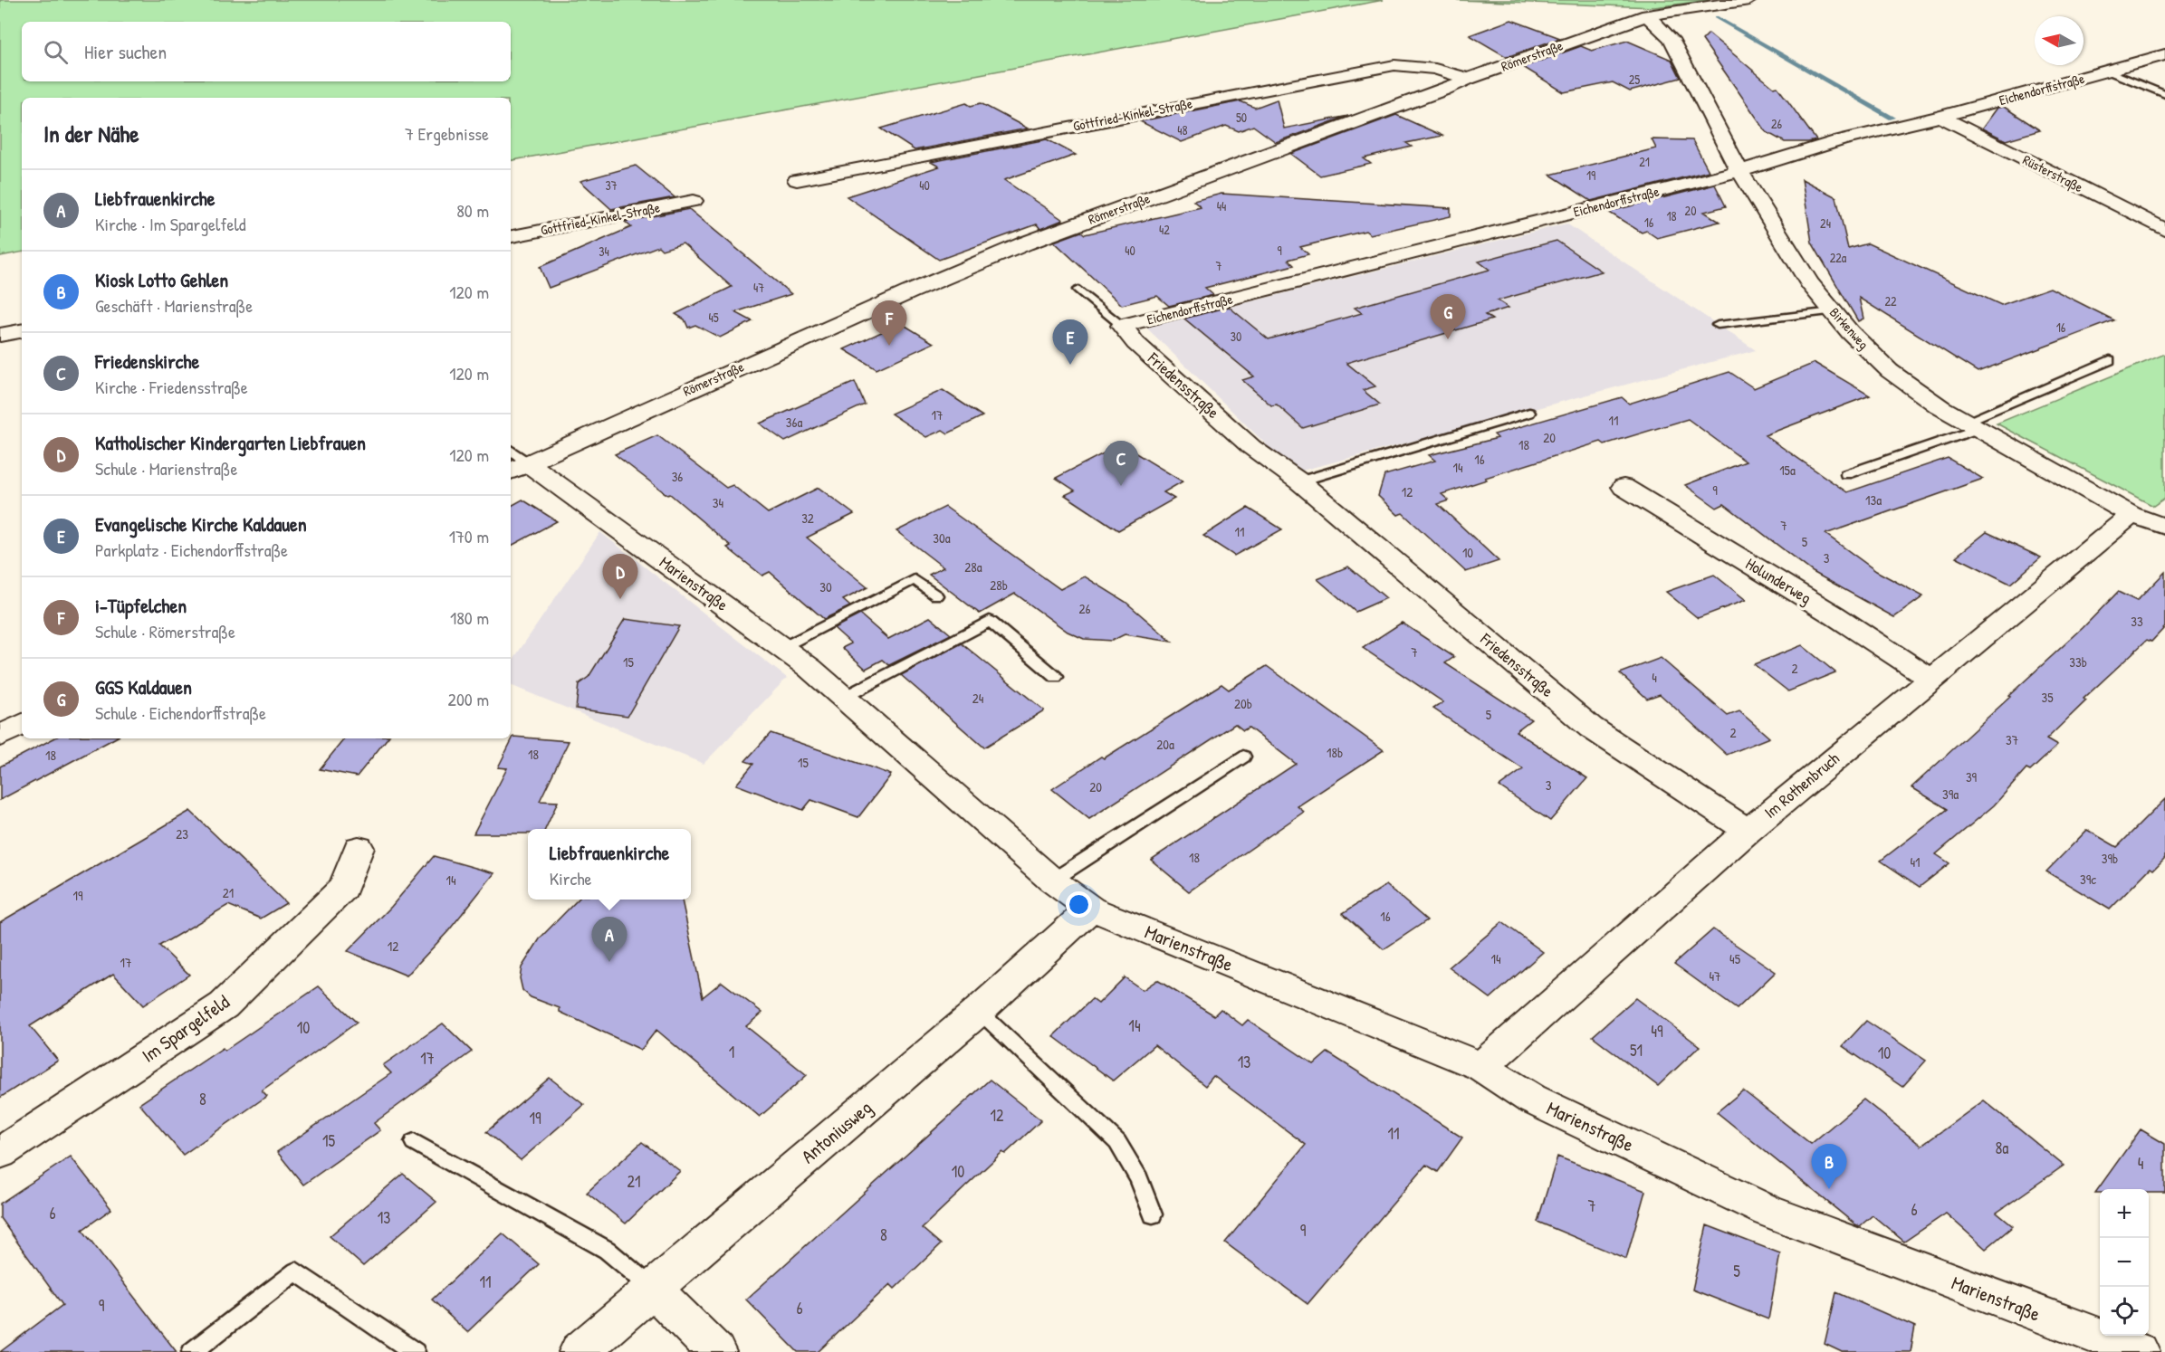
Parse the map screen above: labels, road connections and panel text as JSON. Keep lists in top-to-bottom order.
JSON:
{
  "streets": {
    "street": [
      "Römerstraße",
      "Eichendorffstraße",
      "Gottfried-Kinkel-Straße",
      "Rüsterstraße",
      "Birkenweg",
      "Friedensstraße",
      "Holunderweg",
      "Marienstraße",
      "Im Rothenbruch",
      "Im Spargelfeld",
      "Antoniusweg"
    ]
  },
  "crossings": [
    ["Römerstraße", "Gottfried-Kinkel-Straße"],
    ["Römerstraße", "Birkenweg"],
    ["Römerstraße", "Marienstraße"],
    ["Eichendorffstraße", "Rüsterstraße"],
    ["Eichendorffstraße", "Birkenweg"],
    ["Eichendorffstraße", "Friedensstraße"],
    ["Birkenweg", "Im Rothenbruch"],
    ["Friedensstraße", "Im Rothenbruch"],
    ["Holunderweg", "Im Rothenbruch"],
    ["Marienstraße", "Im Rothenbruch"],
    ["Marienstraße", "Antoniusweg"]
  ],
  "house_numbers": [
    "25",
    "50",
    "26",
    "48",
    "21",
    "19",
    "37",
    "40",
    "44",
    "20",
    "18",
    "16",
    "24",
    "42",
    "40",
    "9",
    "34",
    "22a",
    "7",
    "47",
    "22",
    "45",
    "16",
    "30",
    "17",
    "11",
    "36a",
    "20",
    "18",
    "16",
    "14",
    "15a",
    "36",
    "9",
    "12",
    "13a",
    "34",
    "32",
    "7",
    "11",
    "30a",
    "5",
    "10",
    "3",
    "28a",
    "28b",
    "30",
    "26",
    "33",
    "7",
    "15",
    "33b",
    "2",
    "4",
    "35",
    "24",
    "20b",
    "5",
    "2",
    "37",
    "20a",
    "18b",
    "18",
    "18",
    "15",
    "39",
    "3",
    "20",
    "39a",
    "23",
    "18",
    "39b",
    "41",
    "39c",
    "14",
    "21",
    "19",
    "16",
    "12",
    "14",
    "45",
    "17",
    "47",
    "14",
    "10",
    "49",
    "51",
    "1",
    "10",
    "17",
    "13",
    "8",
    "12",
    "19",
    "11",
    "15",
    "8a",
    "4",
    "10",
    "21",
    "7",
    "6",
    "6",
    "13",
    "9",
    "8",
    "5",
    "11",
    "9",
    "6"
  ],
  "north": "left",
  "page": {
    "search": "Hier suchen",
    "heading": ["In der Nähe", "7 Ergebnisse"],
    "list": [
      {
        "mark": "A",
        "name": "Liebfrauenkirche",
        "note": "Kirche · Im Spargelfeld",
        "value": "80 m"
      },
      {
        "mark": "B",
        "name": "Kiosk Lotto Gehlen",
        "note": "Geschäft · Marienstraße",
        "value": "120 m"
      },
      {
        "mark": "C",
        "name": "Friedenskirche",
        "note": "Kirche · Friedensstraße",
        "value": "120 m"
      },
      {
        "mark": "D",
        "name": "Katholischer Kindergarten Liebfrauen",
        "note": "Schule · Marienstraße",
        "value": "120 m"
      },
      {
        "mark": "E",
        "name": "Evangelische Kirche Kaldauen",
        "note": "Parkplatz · Eichendorffstraße",
        "value": "170 m"
      },
      {
        "mark": "F",
        "name": "i-Tüpfelchen",
        "note": "Schule · Römerstraße",
        "value": "180 m"
      },
      {
        "mark": "G",
        "name": "GGS Kaldauen",
        "note": "Schule · Eichendorffstraße",
        "value": "200 m"
      }
    ],
    "pins": [
      "G",
      "F",
      "E",
      "C",
      "D",
      "A",
      "B"
    ],
    "popup": ["Liebfrauenkirche", "Kirche"],
    "map_buttons": ["+", "−"]
  }
}
